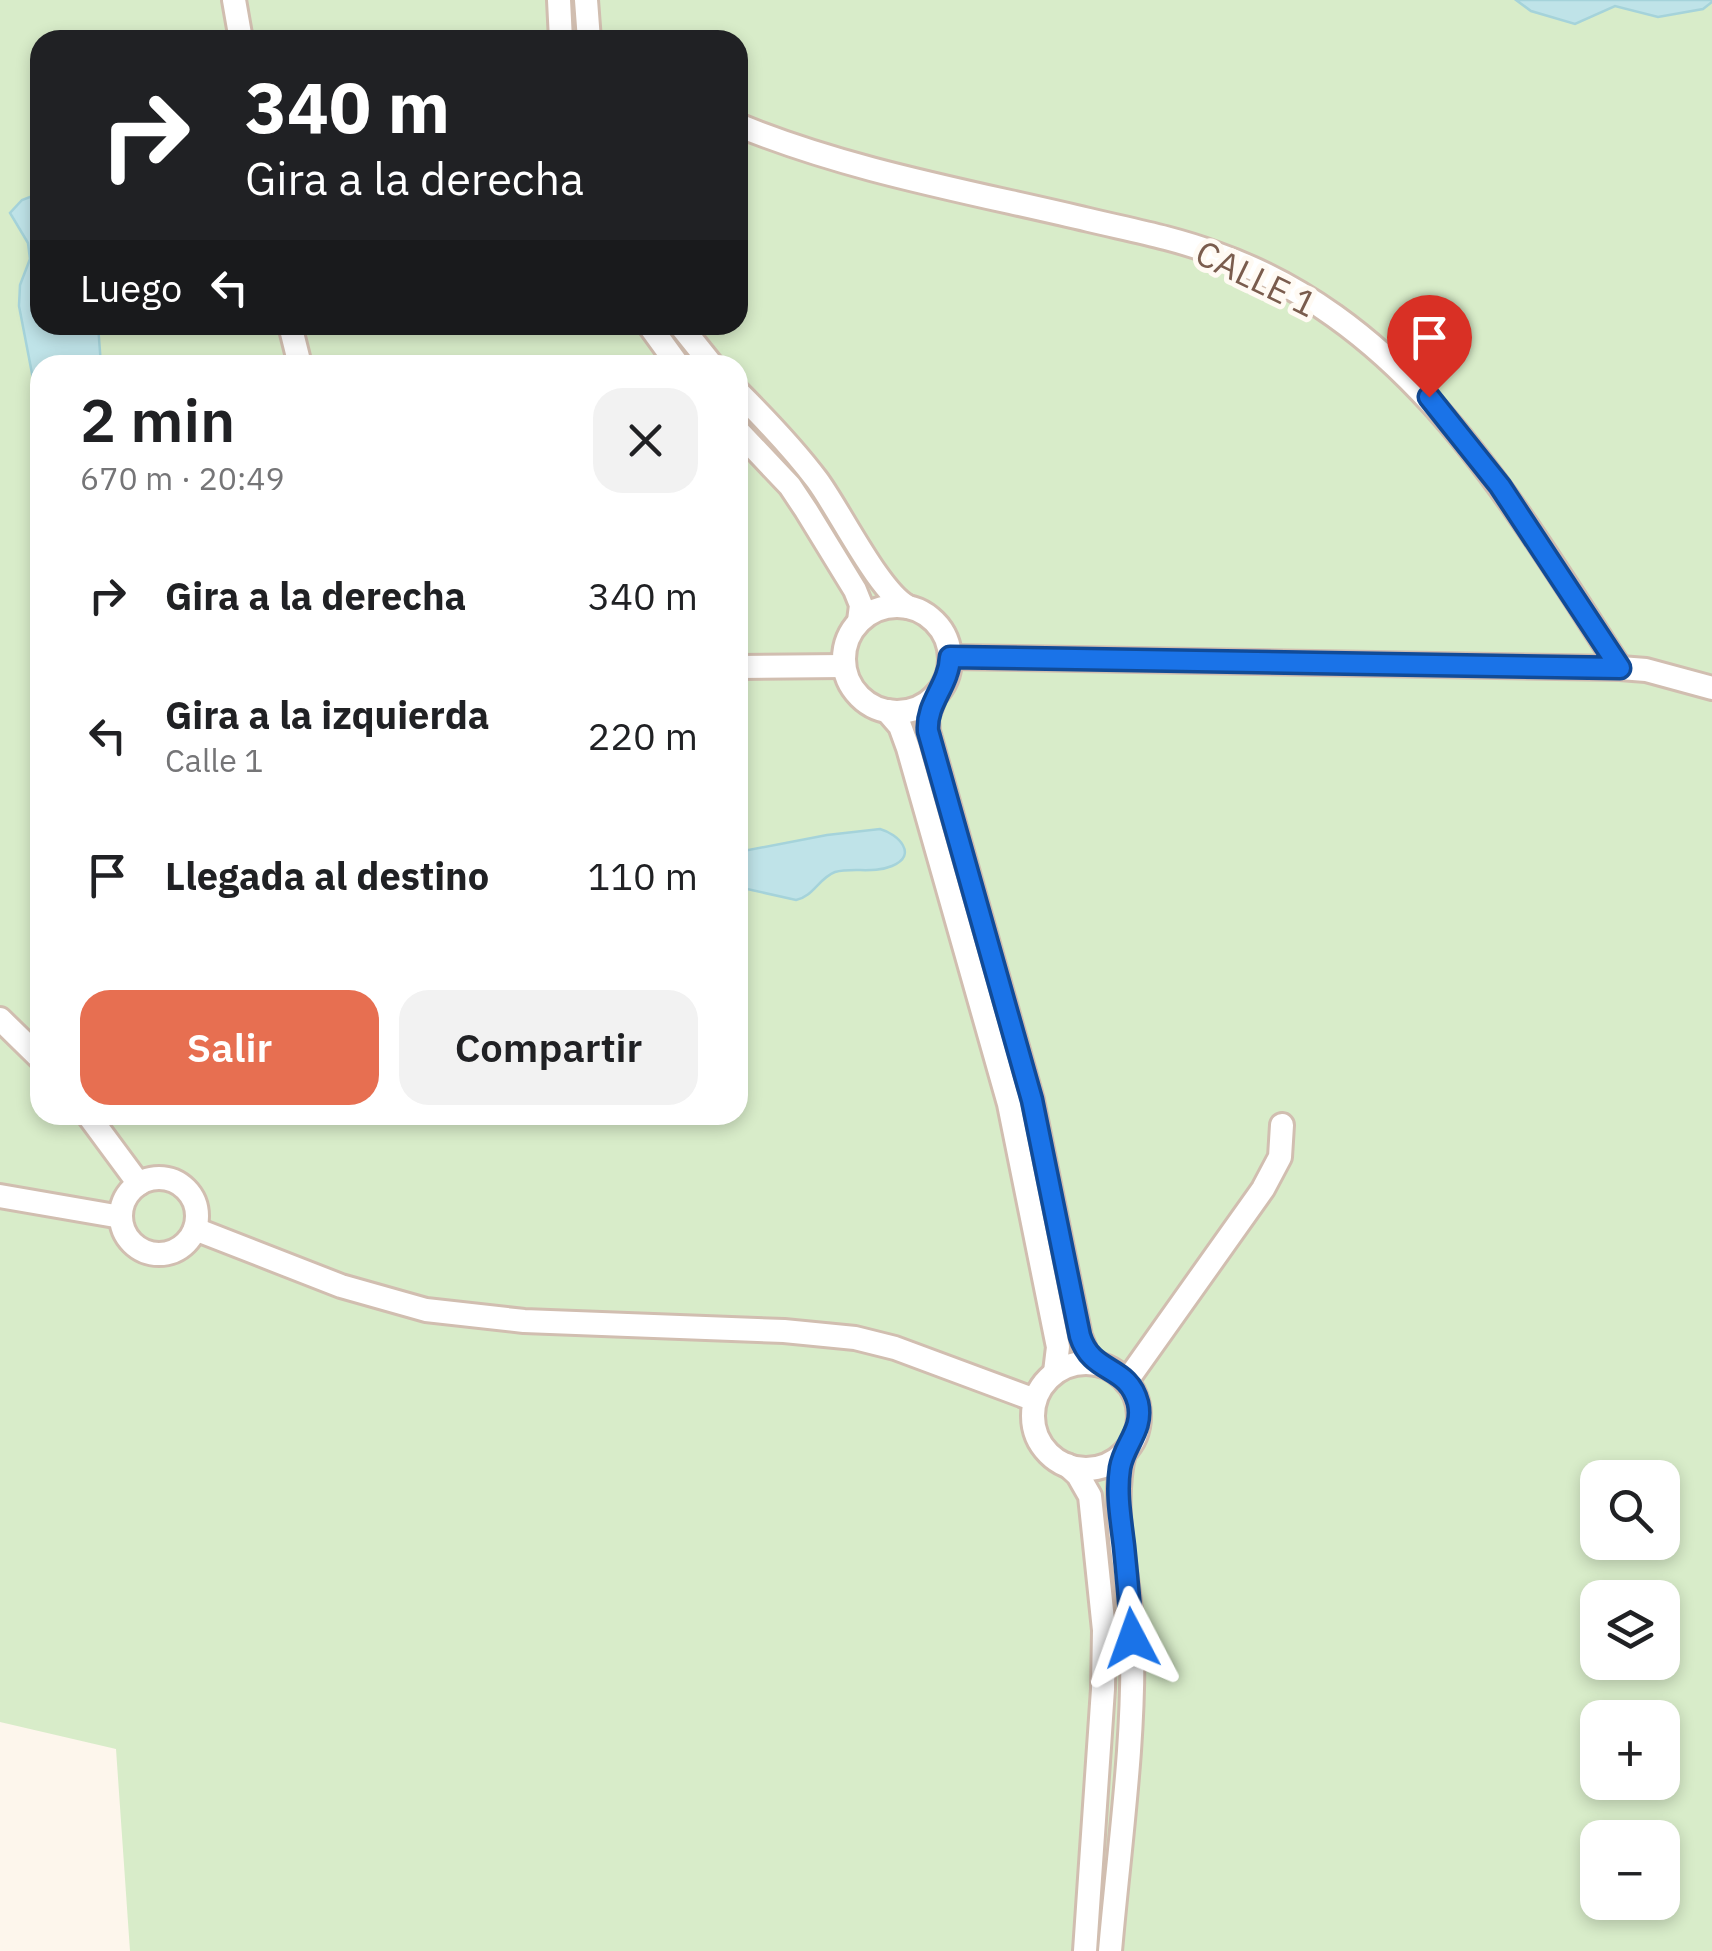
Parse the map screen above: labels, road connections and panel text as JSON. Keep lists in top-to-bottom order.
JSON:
{
  "streets": {
    "street": ["CALLE 1"]
  },
  "page": {
    "turn": ["340 m", "Gira a la derecha"],
    "then": "Luego",
    "heading": ["2 min", "670 m · 20:49"],
    "list": [
      {
        "name": "Gira a la derecha",
        "value": "340 m"
      },
      {
        "name": "Gira a la izquierda",
        "note": "Calle 1",
        "value": "220 m"
      },
      {
        "name": "Llegada al destino",
        "value": "110 m"
      }
    ],
    "buttons": ["Salir", "Compartir"],
    "map_buttons": ["+", "−"]
  }
}
